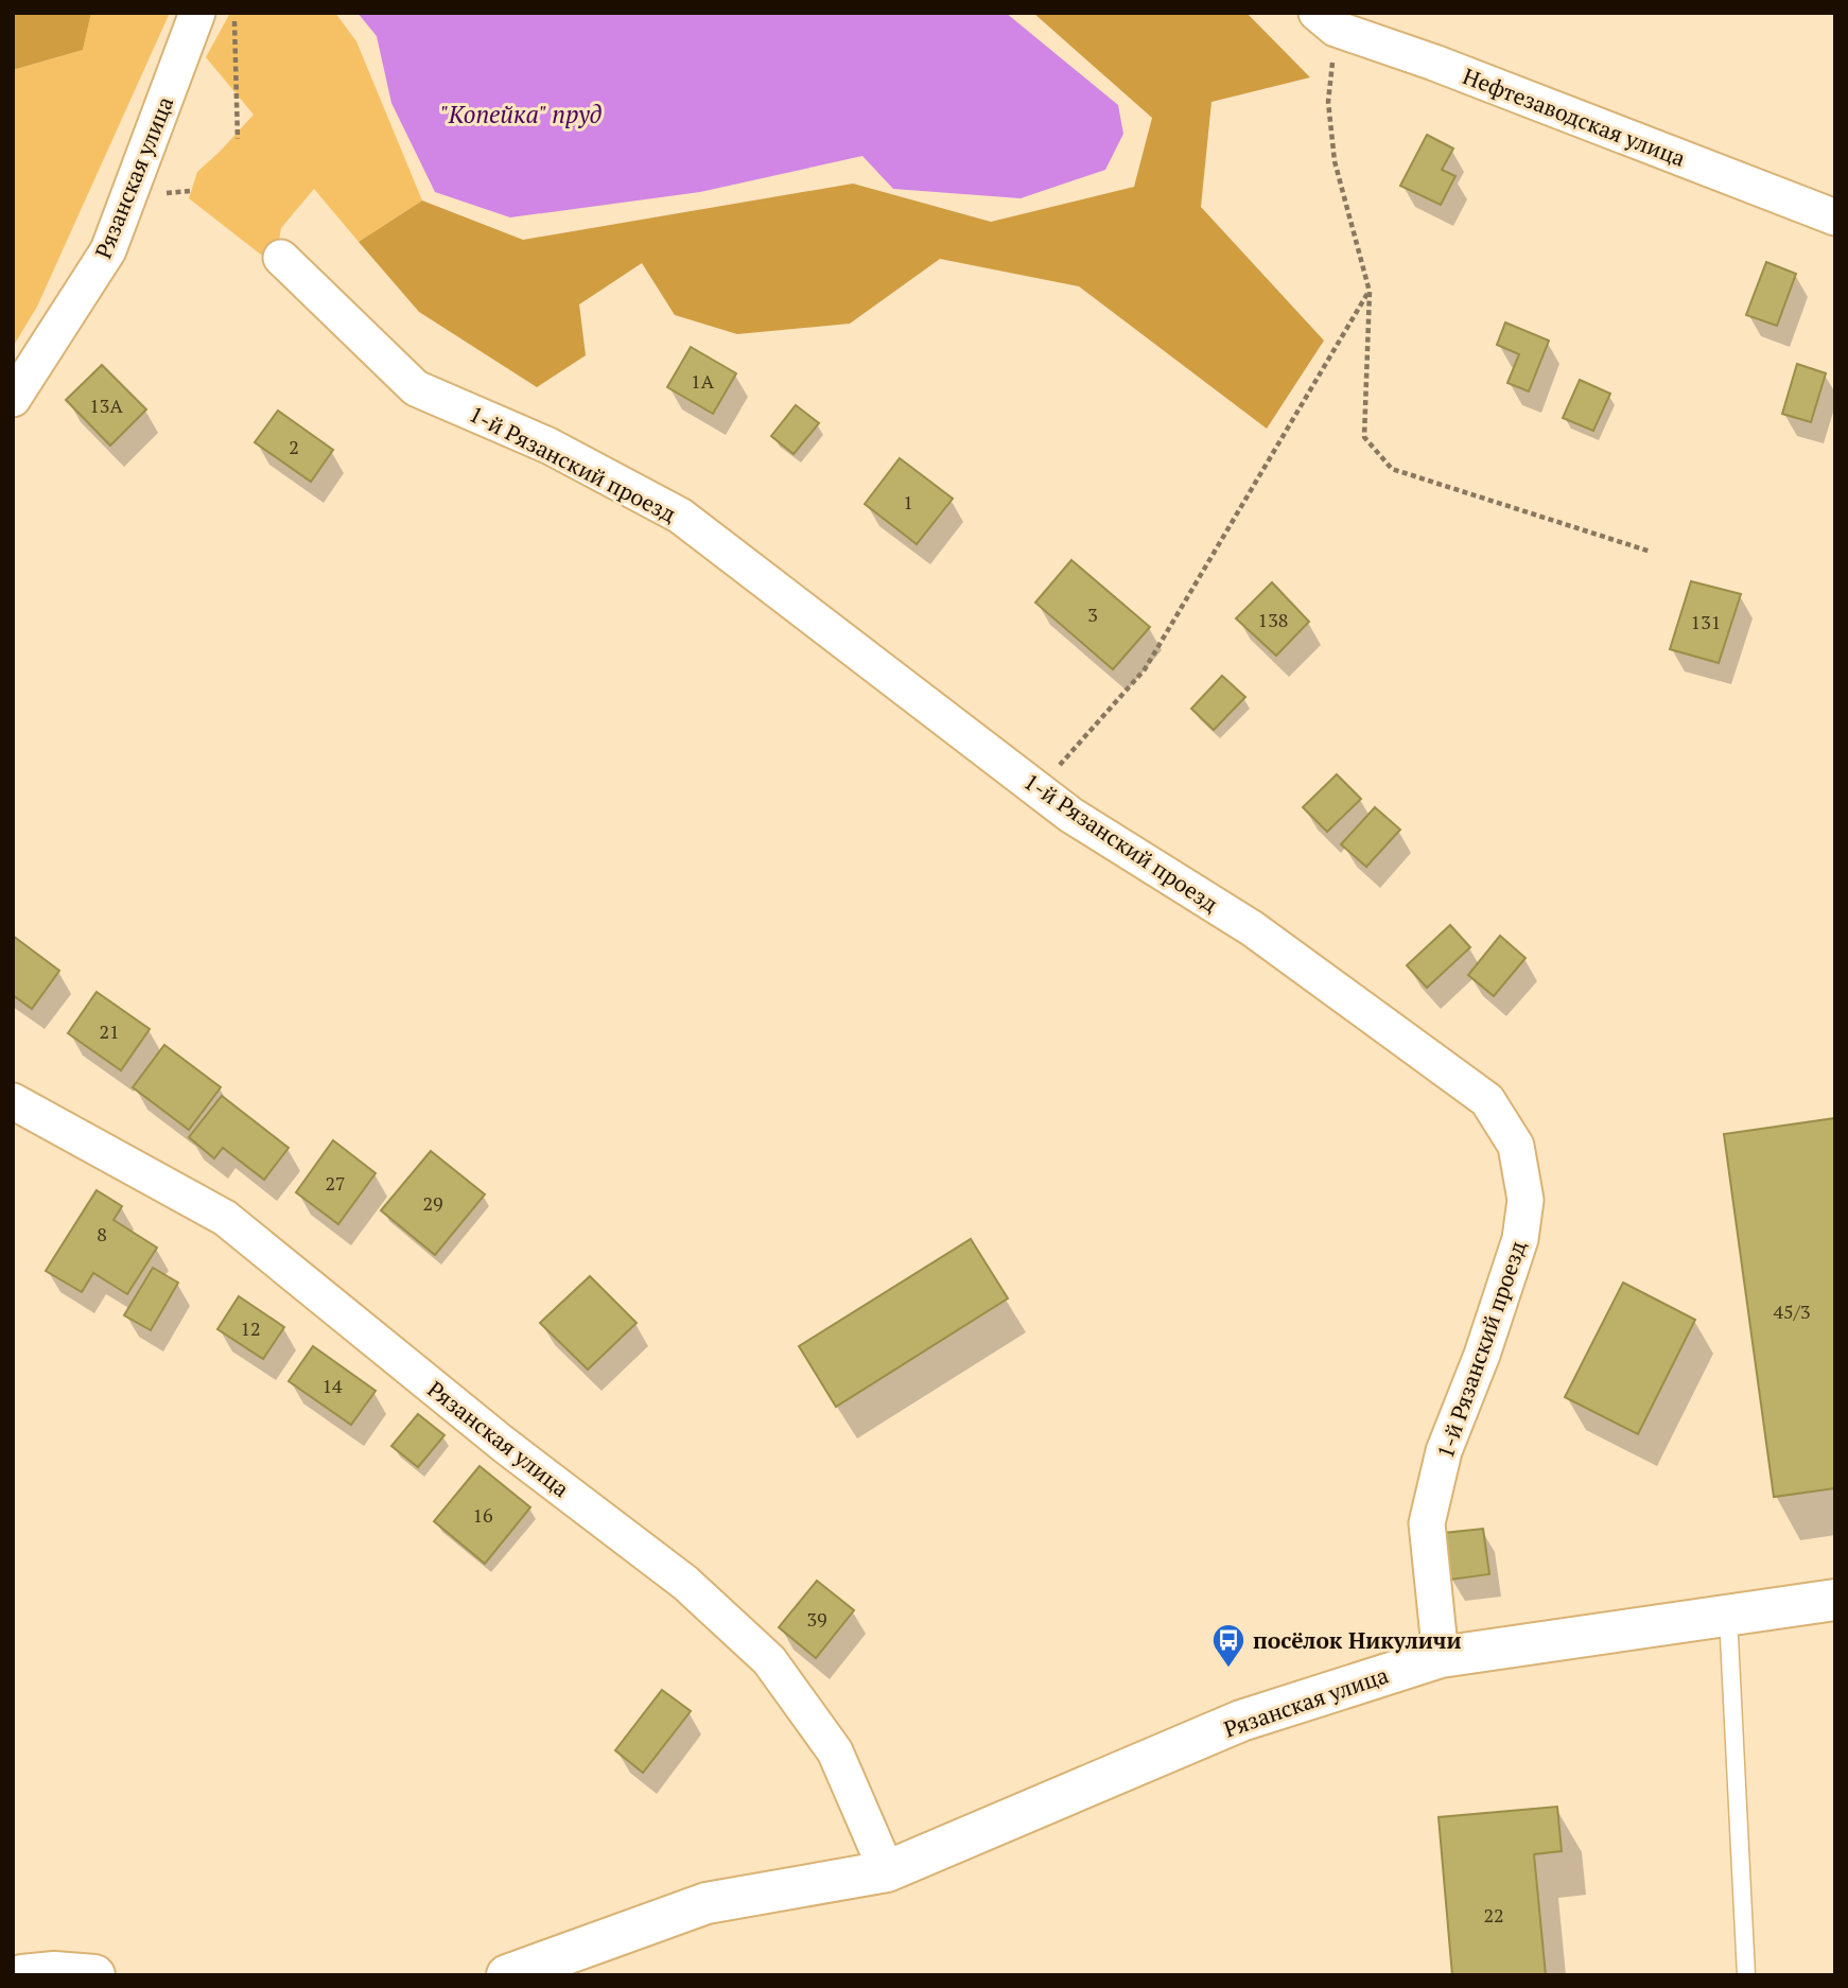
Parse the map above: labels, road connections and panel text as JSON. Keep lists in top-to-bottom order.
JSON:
{
  "streets": {
    "street": ["Нефтезаводская улица", "Рязанская улица", "1-й Рязанский проезд"]
  },
  "crossings": [
    ["Рязанская улица", "1-й Рязанский проезд"]
  ],
  "water": ["\"Копейка\" пруд"],
  "places": {
    "bus stop": ["посёлок Никуличи"]
  },
  "house_numbers": [
    "1А",
    "13А",
    "2",
    "1",
    "3",
    "138",
    "131",
    "21",
    "27",
    "29",
    "8",
    "45/3",
    "12",
    "14",
    "16",
    "39",
    "22"
  ]
}
